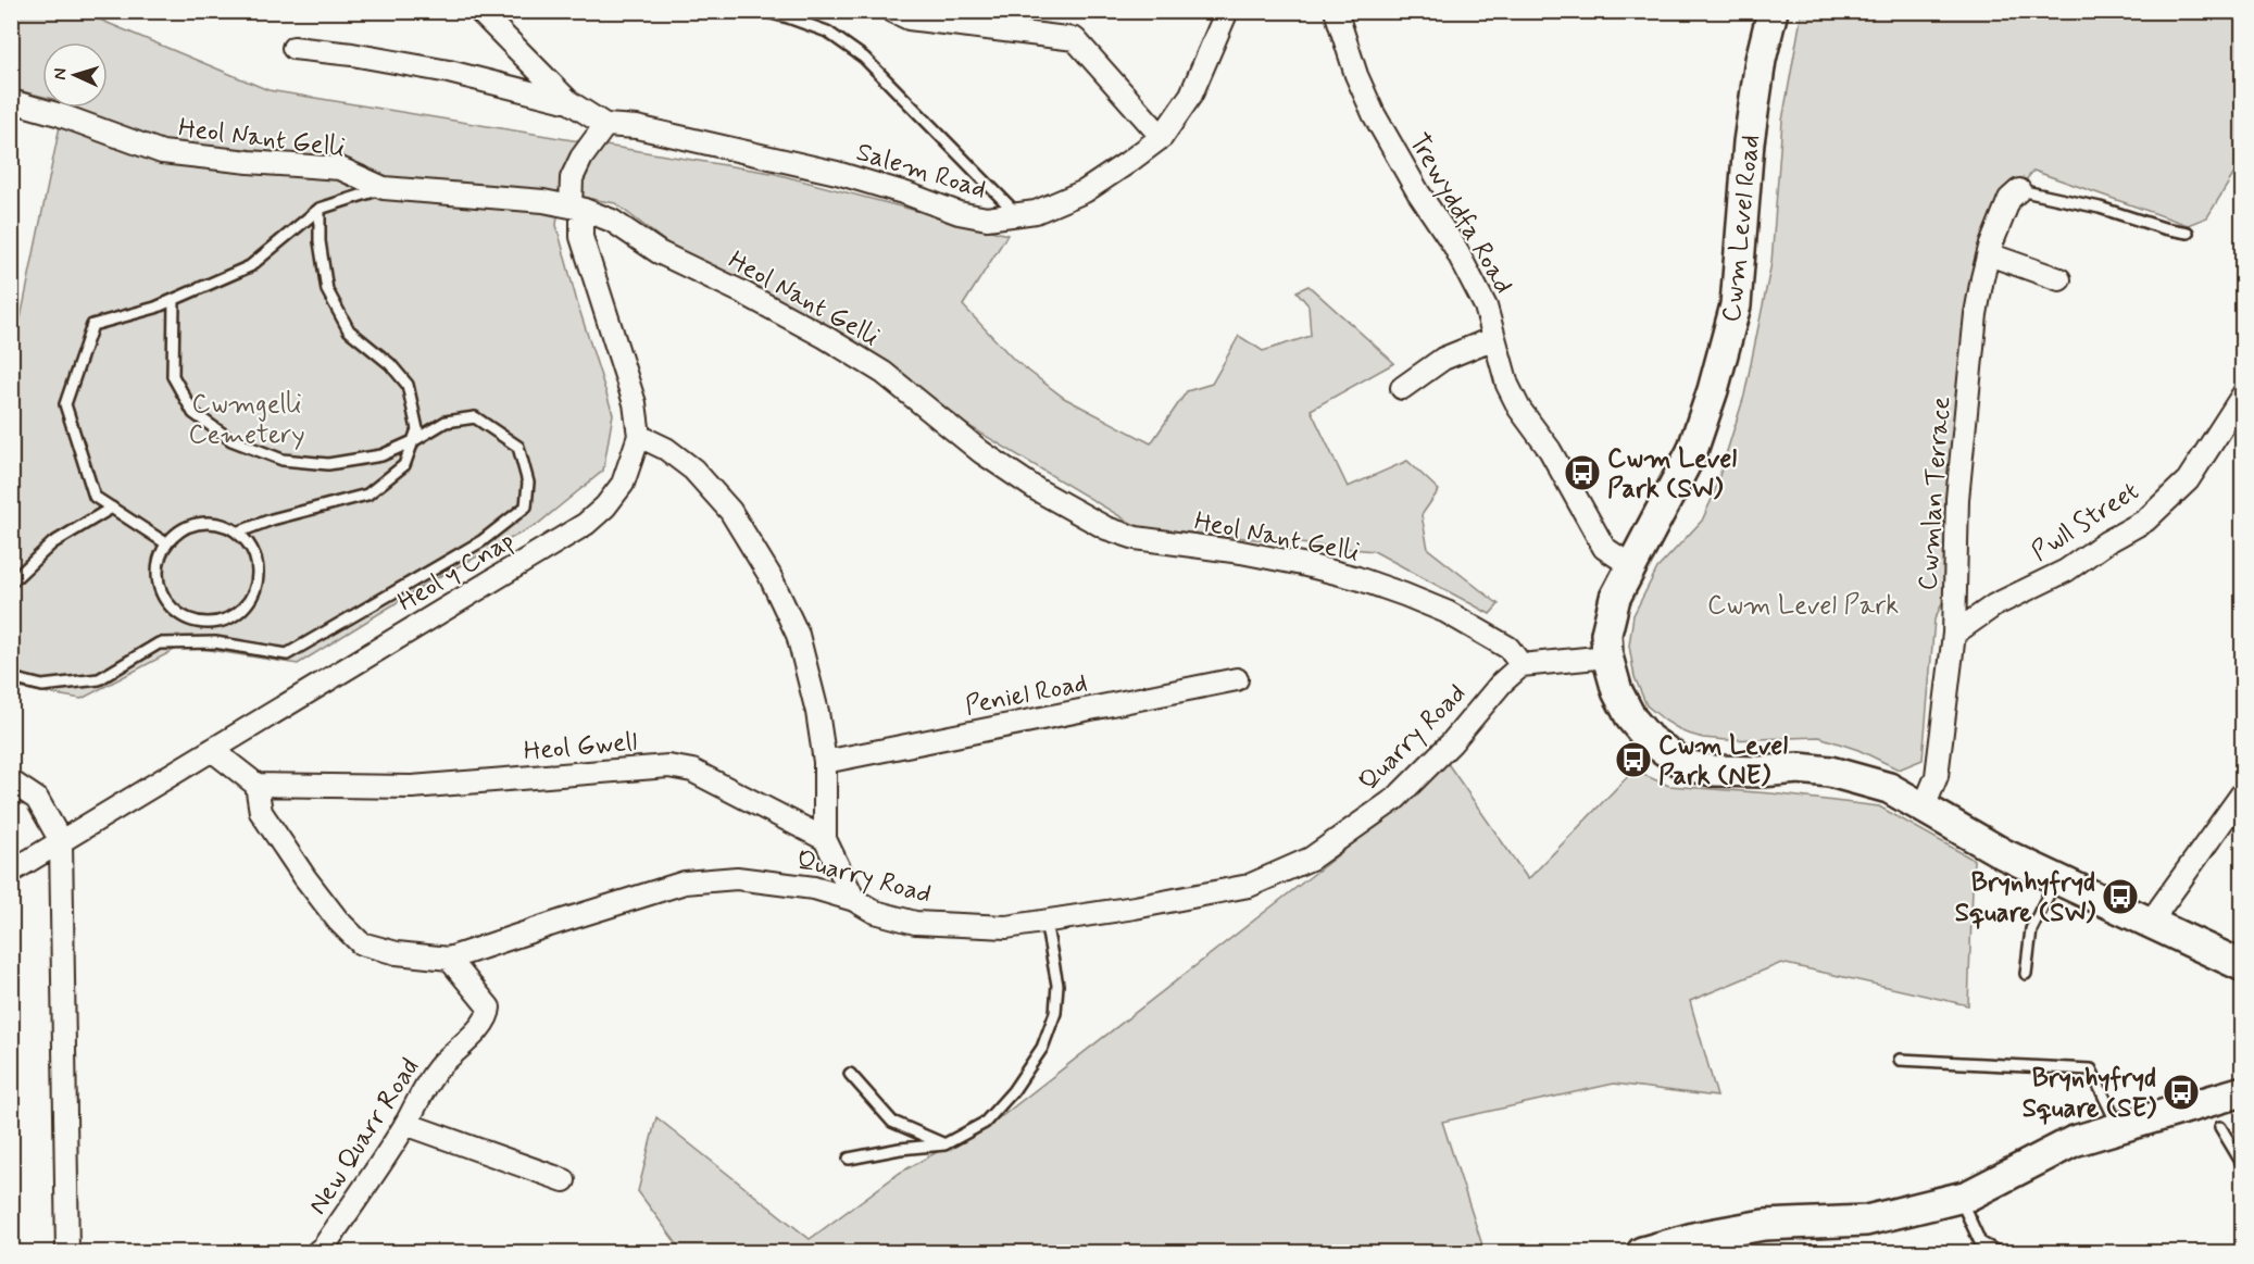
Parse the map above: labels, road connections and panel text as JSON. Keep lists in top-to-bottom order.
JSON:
{
  "streets": {
    "street": [
      "Heol Nant Gelli",
      "Salem Road",
      "Trewyddfa Road",
      "Cwm Level Road",
      "Cwmlan Terrace",
      "Pwll Street",
      "Heol y Cnap",
      "Peniel Road",
      "Quarry Road",
      "Heol Gwell",
      "New Quarr Road"
    ]
  },
  "crossings": [
    ["Heol Nant Gelli", "Heol y Cnap"],
    ["Heol Nant Gelli", "Quarry Road"],
    ["Salem Road", "Heol y Cnap"],
    ["Trewyddfa Road", "Cwm Level Road"],
    ["Cwm Level Road", "Cwmlan Terrace"],
    ["Cwmlan Terrace", "Pwll Street"],
    ["Quarry Road", "Heol Gwell"],
    ["Quarry Road", "New Quarr Road"]
  ],
  "parks": ["Cwmgelli Cemetery", "Cwm Level Park"],
  "places": {
    "bus stop": [
      "Cwm Level Park (SW)",
      "Cwm Level Park (NE)",
      "Brynhyfryd Square (SW)",
      "Brynhyfryd Square (SE)"
    ]
  },
  "north": "left"
}
